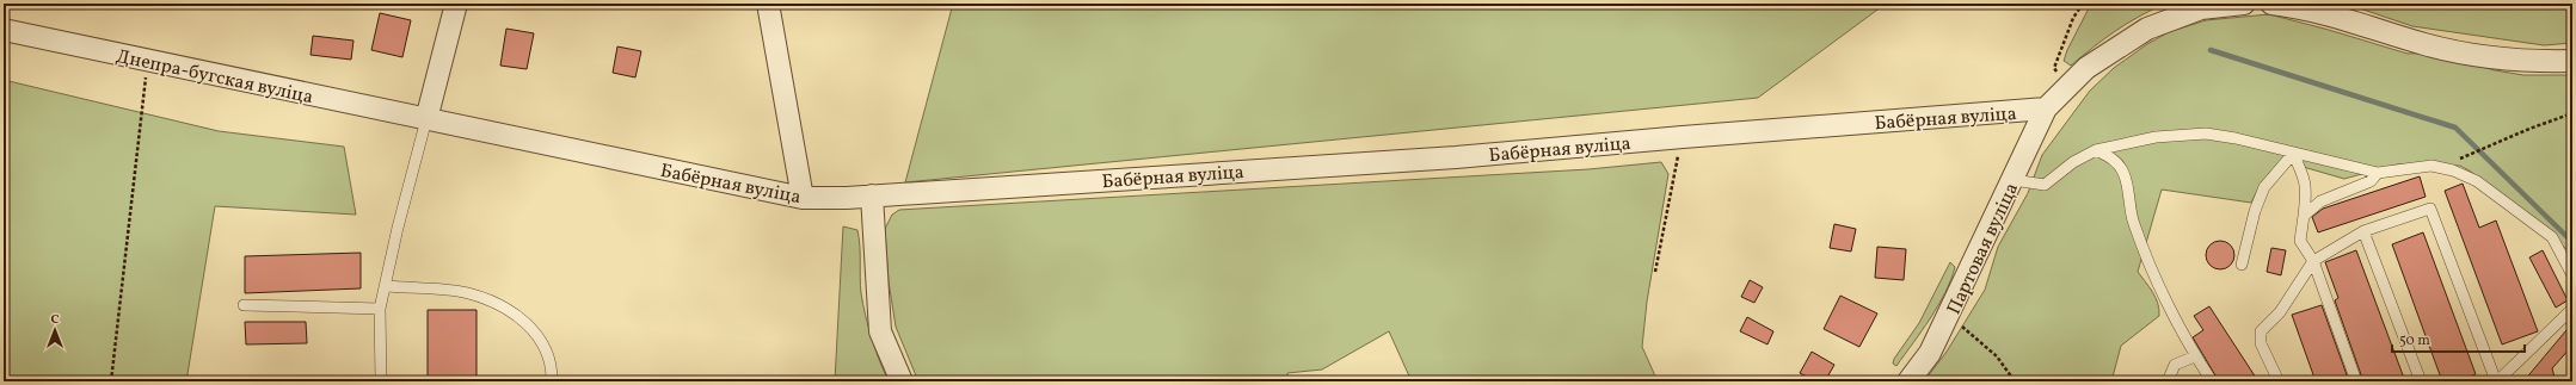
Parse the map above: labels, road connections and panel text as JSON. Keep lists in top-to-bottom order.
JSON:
{
  "streets": {
    "street": ["Днепра-бугская вуліца", "Бабёрная вуліца", "Партовая вуліца"]
  },
  "crossings": [
    ["Днепра-бугская вуліца", "Бабёрная вуліца"],
    ["Бабёрная вуліца", "Партовая вуліца"]
  ],
  "scale_bar": "50 m",
  "north": "top"
}
